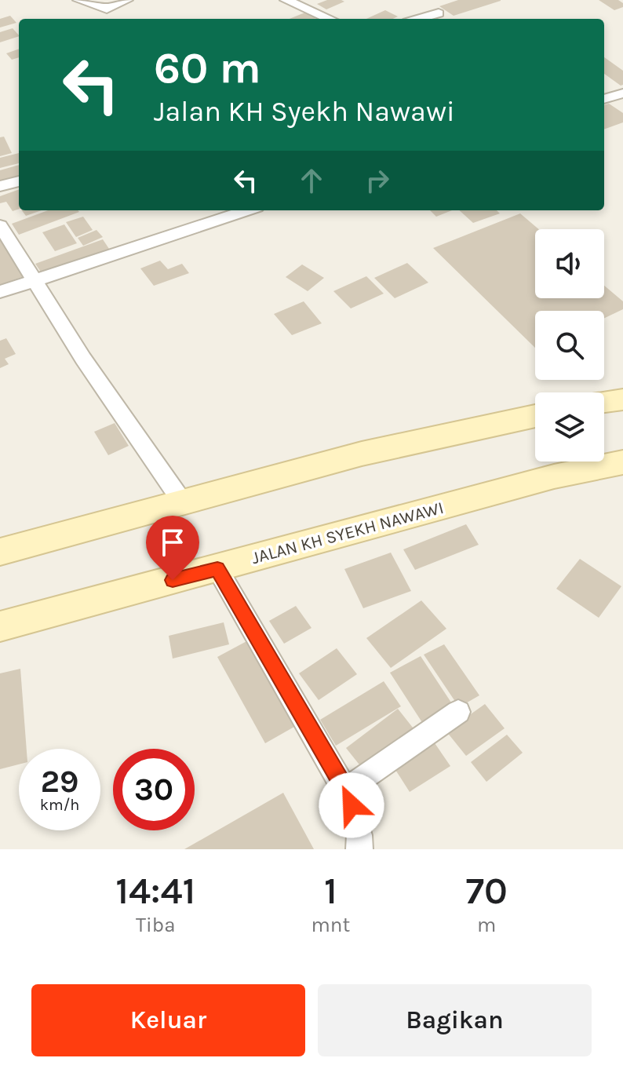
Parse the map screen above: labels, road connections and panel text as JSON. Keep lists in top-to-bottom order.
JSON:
{
  "streets": {
    "main road": ["JALAN KH SYEKH NAWAWI"]
  },
  "page": {
    "turn": ["60 m", "Jalan KH Syekh Nawawi"],
    "speed": "29 km/h",
    "limit": "30",
    "eta": [
      "14:41",
      "Tiba",
      "1",
      "mnt",
      "70",
      "m"
    ],
    "buttons": ["Keluar", "Bagikan"]
  }
}
